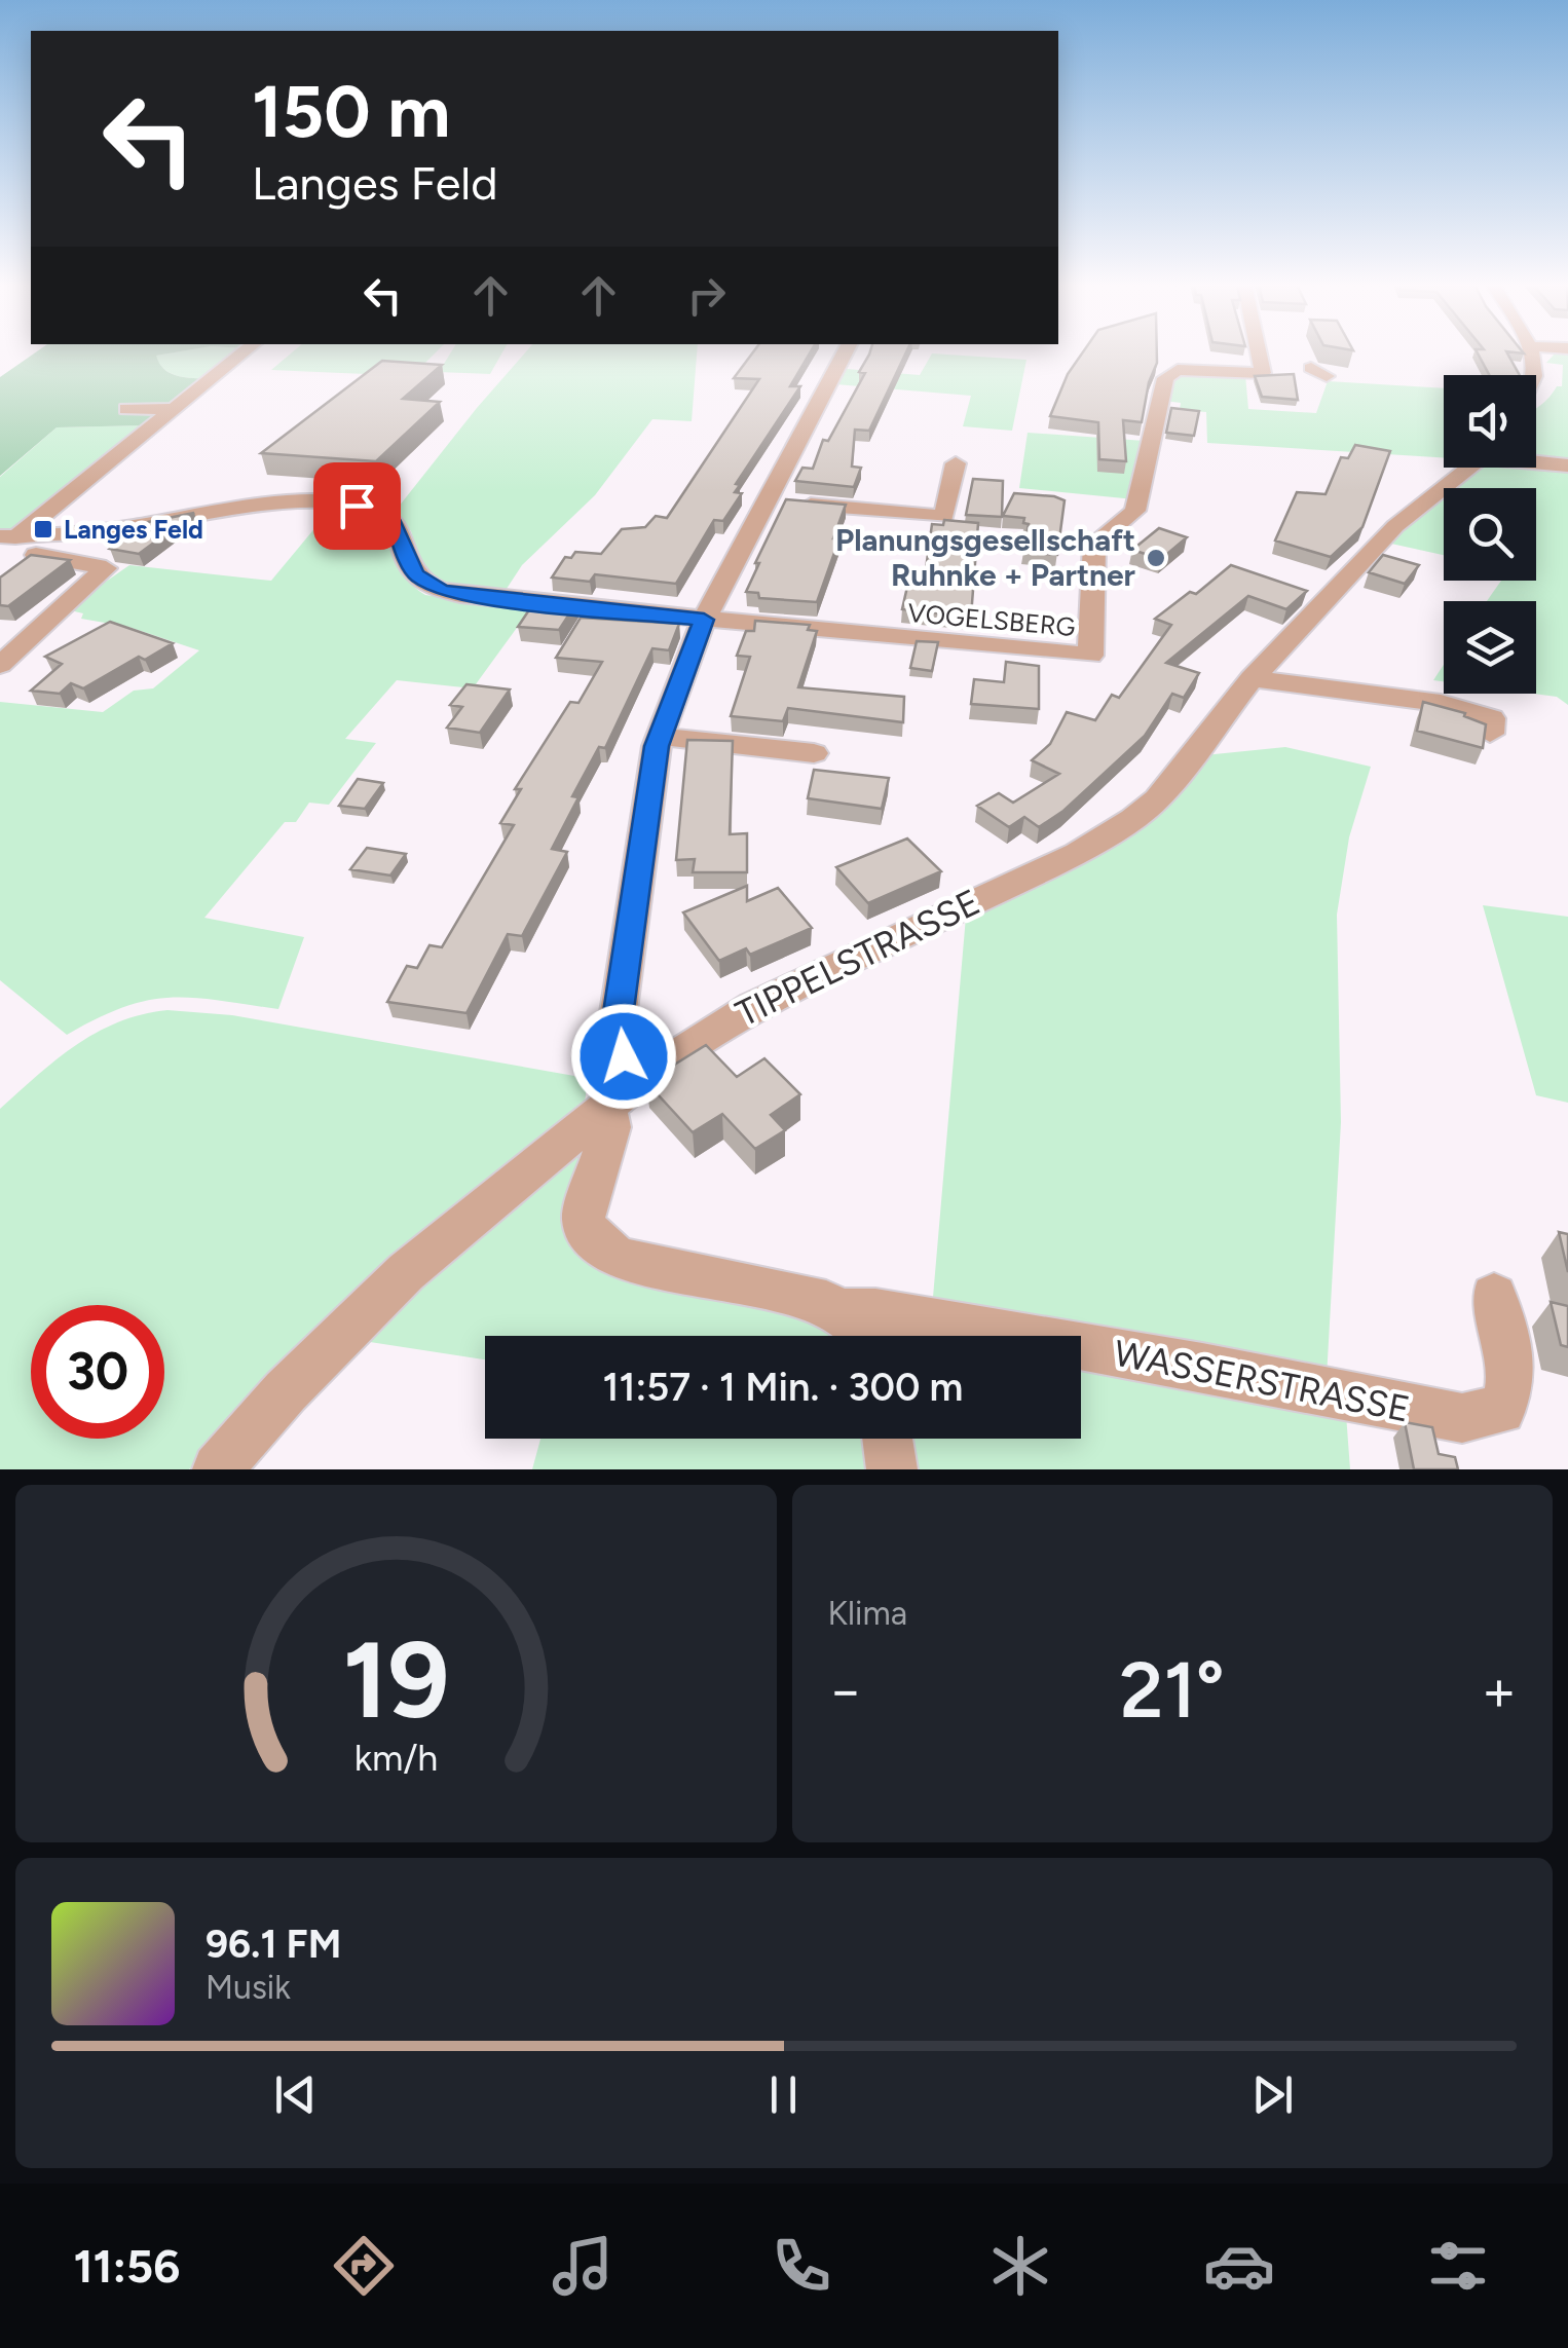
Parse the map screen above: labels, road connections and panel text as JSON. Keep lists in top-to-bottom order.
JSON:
{
  "streets": {
    "street": ["VOGELSBERG", "TIPPELSTRASSE", "WASSERSTRASSE"]
  },
  "crossings": [
    ["TIPPELSTRASSE", "WASSERSTRASSE"]
  ],
  "places": {
    "transit": ["Langes Feld"],
    "other": ["Planungsgesellschaft Ruhnke + Partner"]
  },
  "page": {
    "turn": ["150 m", "Langes Feld"],
    "limit": "30",
    "trip": "11:57 · 1 Min. · 300 m",
    "tile": "Klima",
    "heat": ["−", "21°", "+"],
    "song": ["96.1 FM", "Musik"],
    "tabs": "11:56",
    "gauge": ["19", "km/h"]
  }
}
